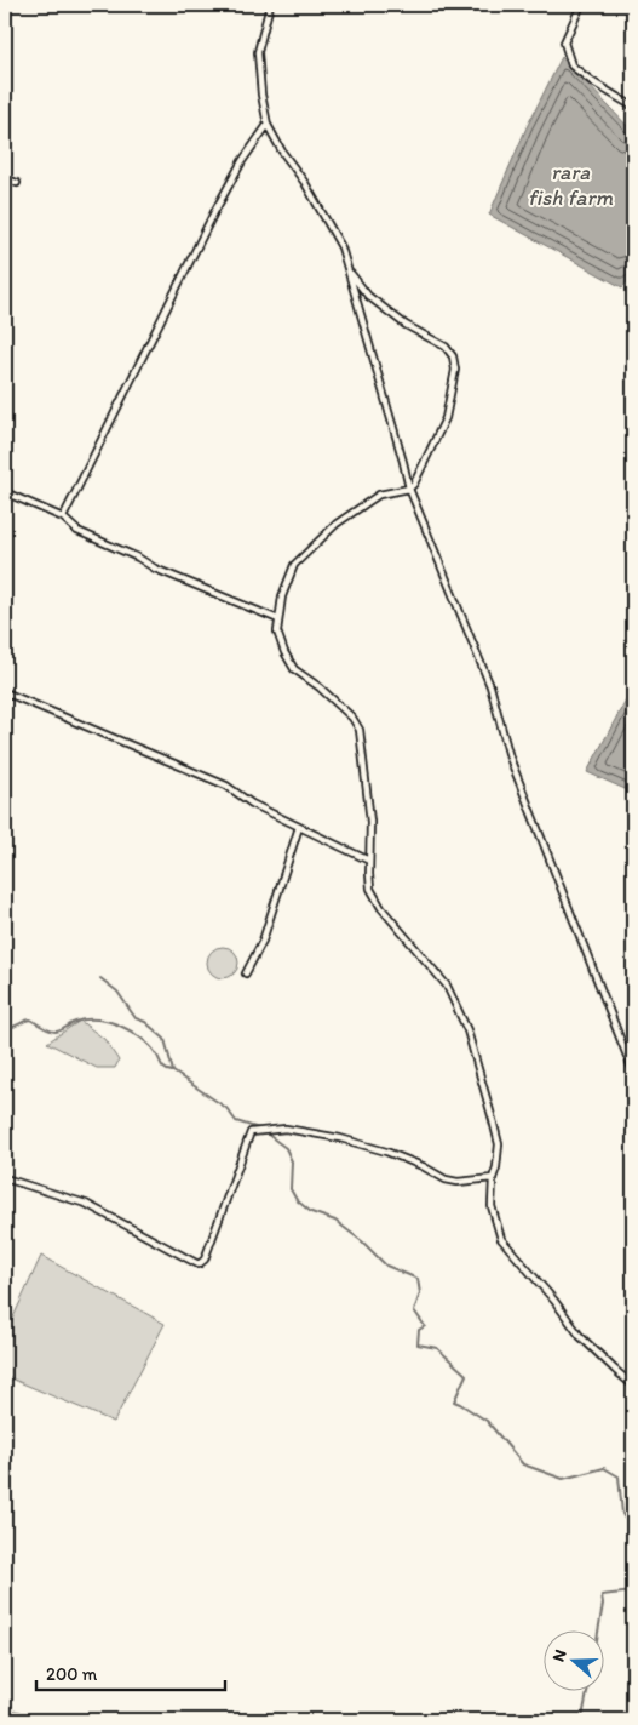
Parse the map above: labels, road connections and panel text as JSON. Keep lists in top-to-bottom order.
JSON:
{
  "water": ["rara fish farm"],
  "scale_bar": "200 m",
  "north": "left"
}
